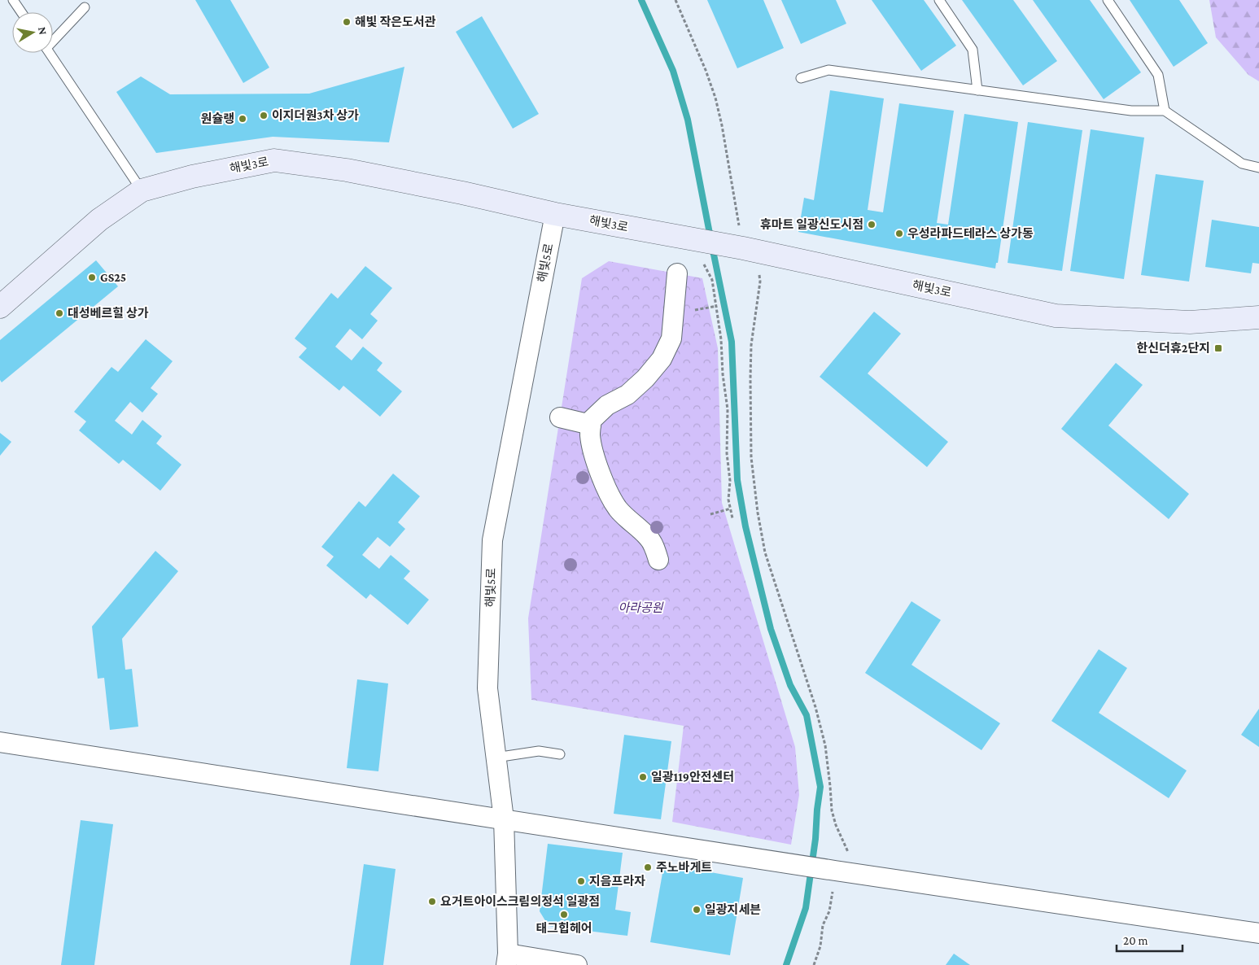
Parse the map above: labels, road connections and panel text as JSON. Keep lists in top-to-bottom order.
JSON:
{
  "streets": {
    "street": ["해빛3로", "해빛5로"]
  },
  "crossings": [
    ["해빛3로", "해빛5로"]
  ],
  "parks": ["아라공원"],
  "places": {
    "other": [
      "해빛 작은도서관",
      "이지더원3차 상가",
      "원슐랭",
      "휴마트 일광신도시점",
      "우성라파드테라스 상가동",
      "GS25",
      "대성베르힐 상가",
      "일광119안전센터",
      "주노바게트",
      "지음프라자",
      "요거트아이스크림의정석 일광점",
      "일광지세븐",
      "태그힙헤어"
    ],
    "transit": ["한신더휴2단지"]
  },
  "scale_bar": "20 m",
  "north": "right"
}
